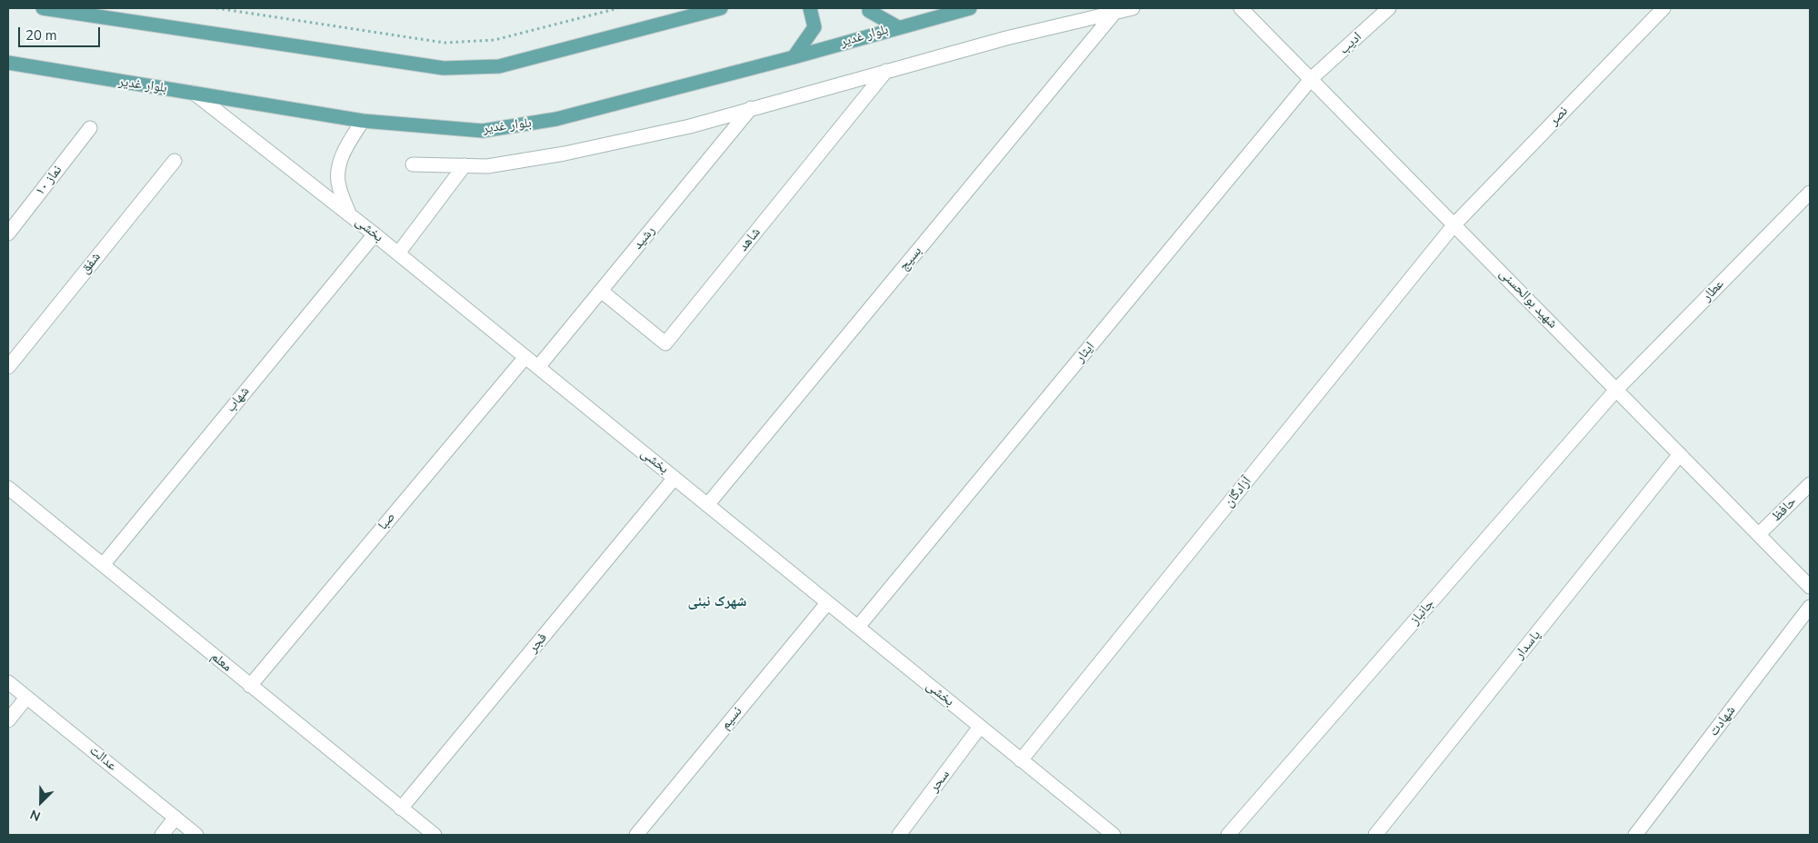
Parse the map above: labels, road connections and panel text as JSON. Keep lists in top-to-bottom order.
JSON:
{
  "streets": {
    "main road": ["بلوار غدیر"],
    "street": [
      "ادیب",
      "نصر",
      "نماز ۱۰",
      "بخشی",
      "رشید",
      "شاهد",
      "بسیج",
      "شفق",
      "عطار",
      "شهید بوالحسنی",
      "ایثار",
      "شهاب",
      "آزادگان",
      "حافظ",
      "صبا",
      "جانباز",
      "فجر",
      "پاسدار",
      "معلم",
      "نسیم",
      "شهادت",
      "عدالت",
      "سحر"
    ]
  },
  "crossings": [
    ["بلوار غدیر", "بخشی"],
    ["ادیب", "شهید بوالحسنی"],
    ["ادیب", "ایثار"],
    ["نصر", "شهید بوالحسنی"],
    ["نصر", "آزادگان"],
    ["بخشی", "رشید"],
    ["بخشی", "بسیج"],
    ["بخشی", "ایثار"],
    ["بخشی", "شهاب"],
    ["بخشی", "آزادگان"],
    ["بخشی", "صبا"],
    ["بخشی", "فجر"],
    ["بخشی", "نسیم"],
    ["بخشی", "سحر"],
    ["رشید", "شاهد"],
    ["عطار", "شهید بوالحسنی"],
    ["عطار", "جانباز"],
    ["شهید بوالحسنی", "ایثار"],
    ["شهید بوالحسنی", "آزادگان"],
    ["شهید بوالحسنی", "حافظ"],
    ["شهید بوالحسنی", "جانباز"],
    ["شهید بوالحسنی", "پاسدار"],
    ["شهاب", "معلم"],
    ["صبا", "معلم"],
    ["فجر", "معلم"]
  ],
  "districts": ["شهرک نبئی"],
  "scale_bar": "20 m",
  "north": "bottom left"
}
